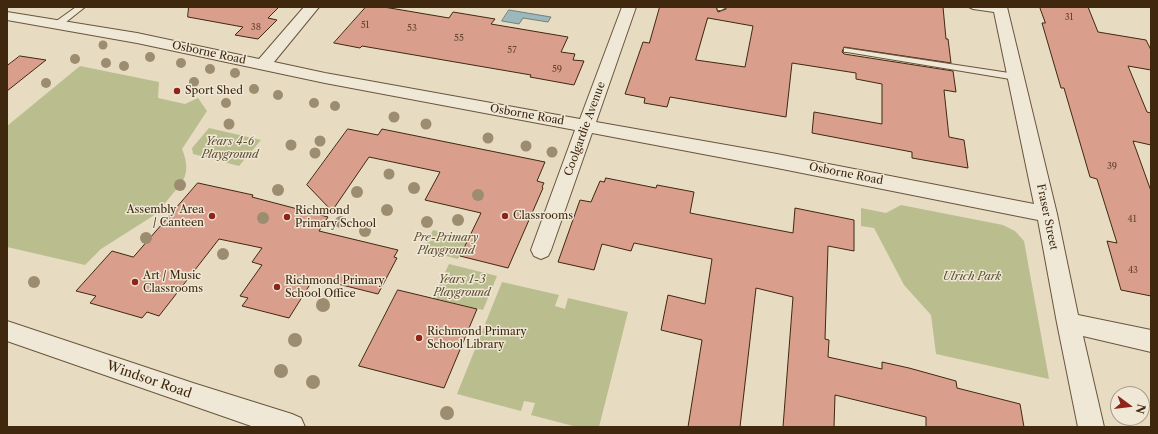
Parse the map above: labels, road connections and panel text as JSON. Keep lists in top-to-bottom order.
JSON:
{
  "streets": {
    "street": [
      "Osborne Road",
      "Coolgardie Avenue",
      "Fraser Street",
      "Windsor Road"
    ]
  },
  "crossings": [
    ["Osborne Road", "Coolgardie Avenue"],
    ["Osborne Road", "Fraser Street"]
  ],
  "parks": [
    "Years 4-6 Playground",
    "Pre-Primary Playground",
    "Ulrich Park",
    "Years 1-3 Playground"
  ],
  "places": [
    "Sport Shed",
    "Assembly Area / Canteen",
    "Classrooms",
    "Richmond Primary School",
    "Art / Music Classrooms",
    "Richmond Primary School Office",
    "Richmond Primary School Library"
  ],
  "house_numbers": [
    "31",
    "51",
    "38",
    "53",
    "55",
    "57",
    "59",
    "39",
    "41",
    "43"
  ],
  "north": "right"
}
